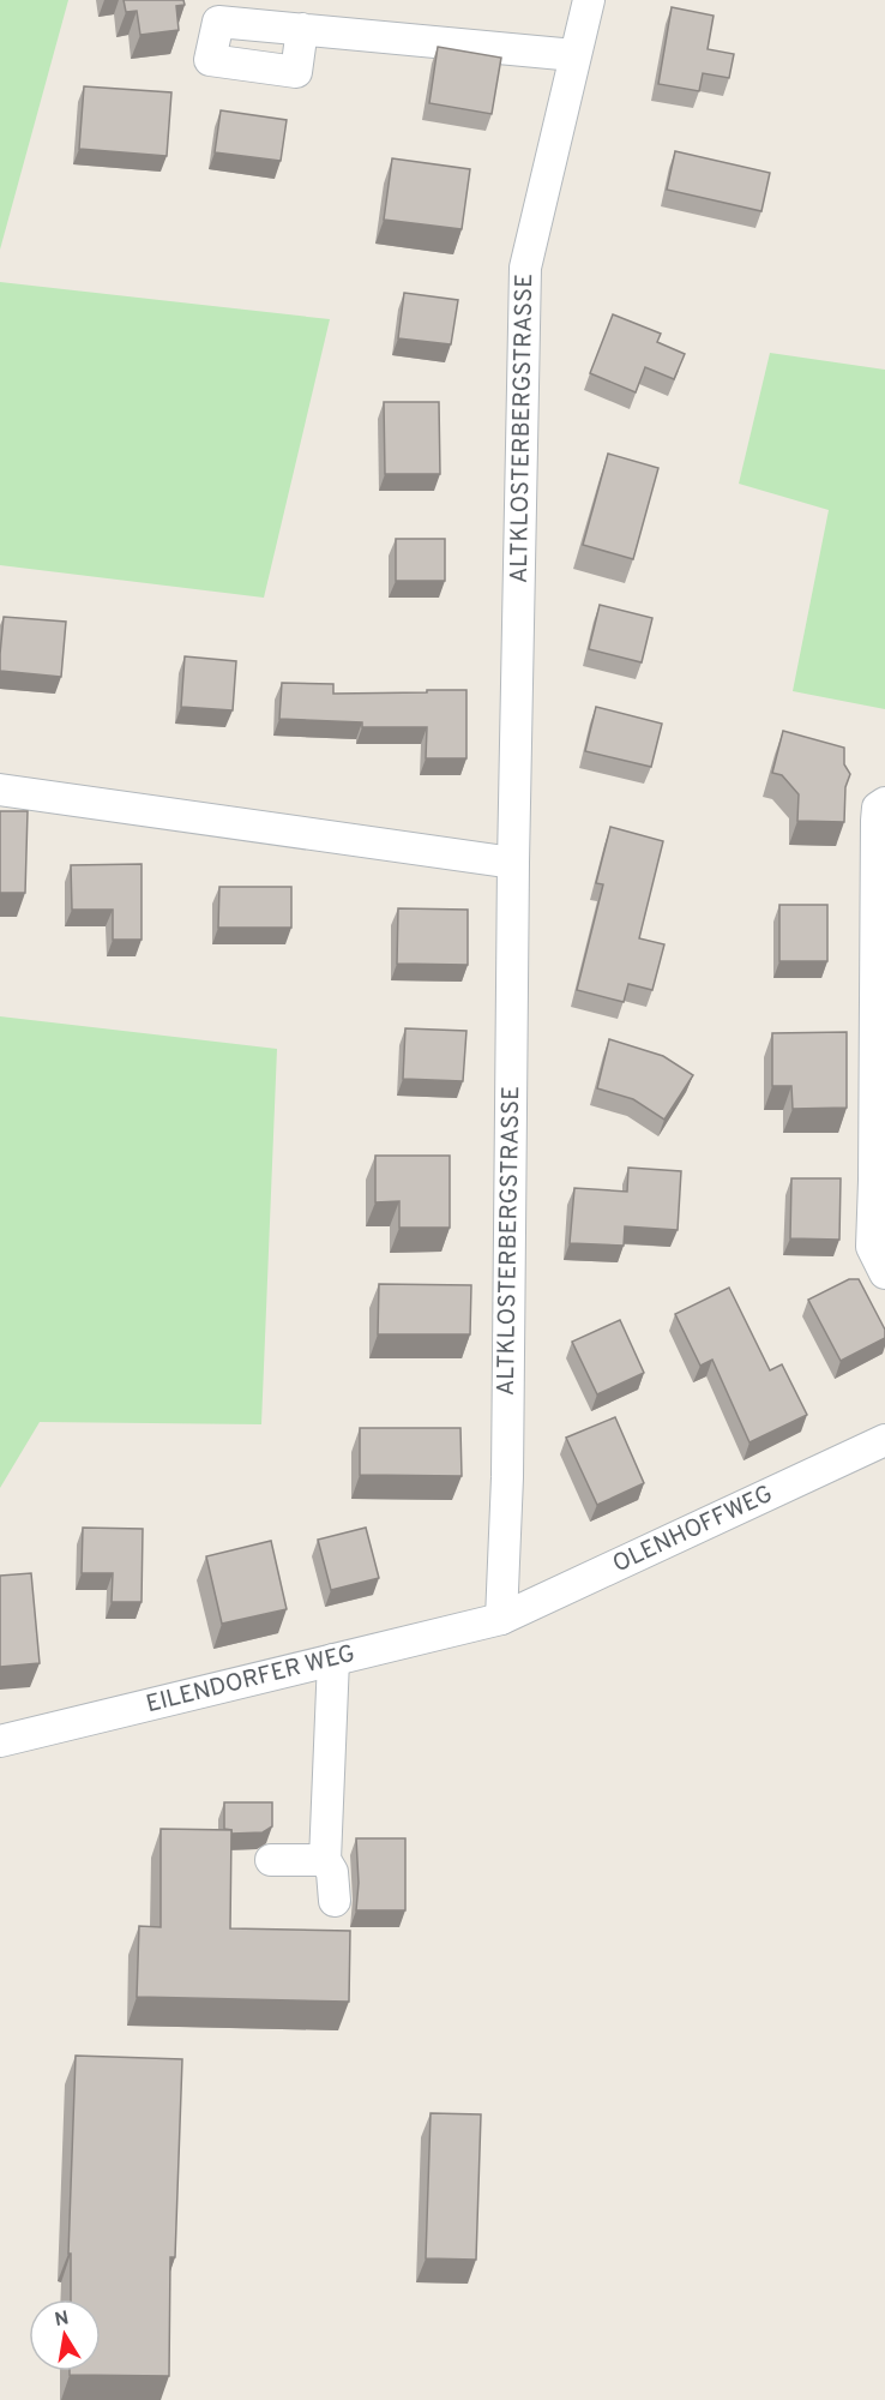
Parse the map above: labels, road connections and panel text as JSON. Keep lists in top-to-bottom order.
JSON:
{
  "streets": {
    "street": ["ALTKLOSTERBERGSTRASSE", "OLENHOFFWEG", "EILENDORFER WEG"]
  },
  "crossings": [
    ["ALTKLOSTERBERGSTRASSE", "OLENHOFFWEG"],
    ["ALTKLOSTERBERGSTRASSE", "EILENDORFER WEG"],
    ["OLENHOFFWEG", "EILENDORFER WEG"]
  ],
  "north": "top"
}
